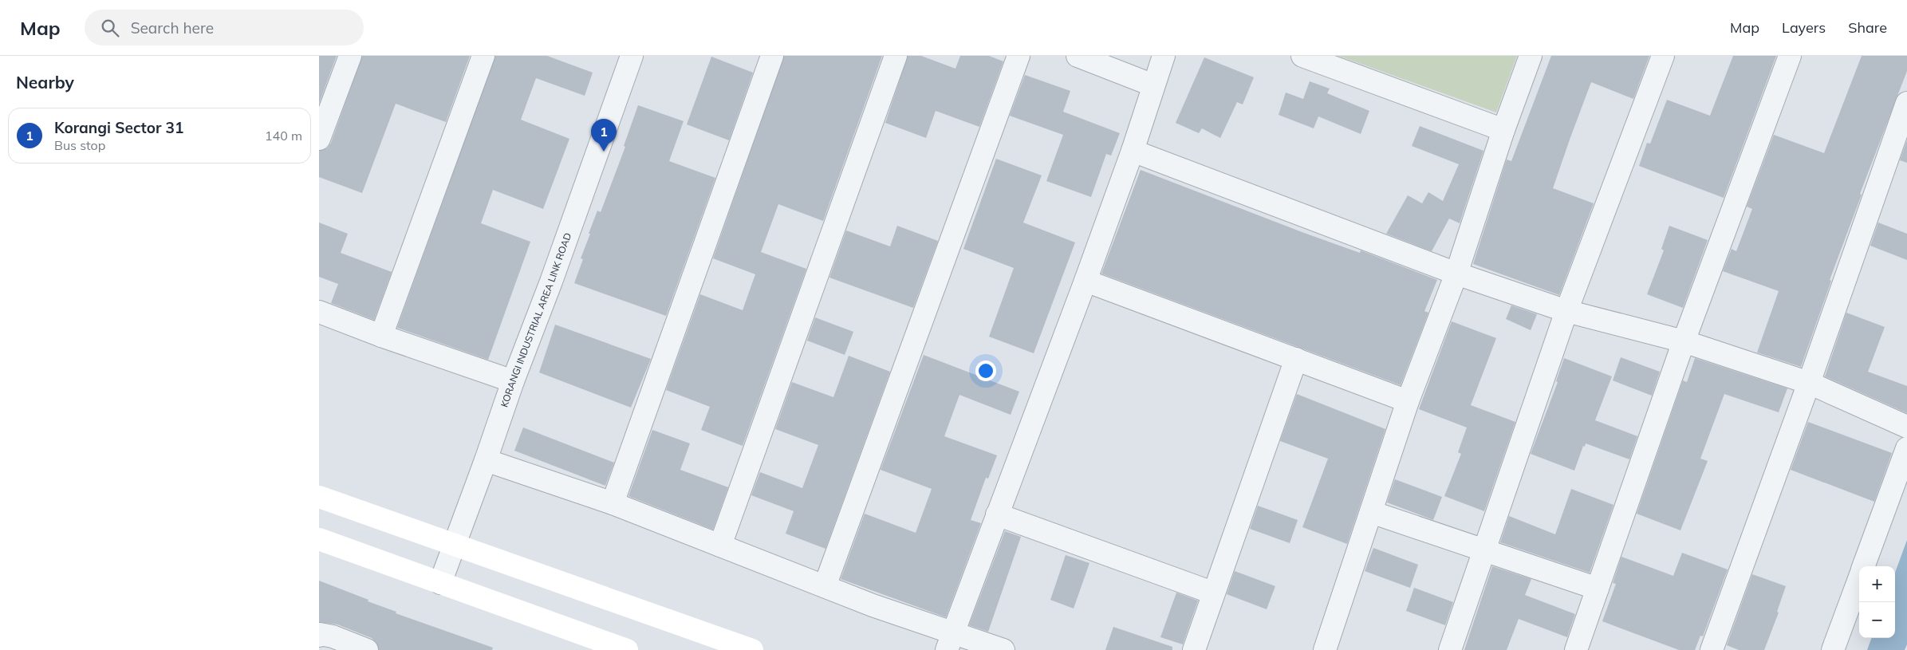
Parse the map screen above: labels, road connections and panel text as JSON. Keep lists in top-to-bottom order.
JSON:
{
  "streets": {
    "street": ["KORANGI INDUSTRIAL AREA LINK ROAD"]
  },
  "page": {
    "header": "Map",
    "search": "Search here",
    "nav": ["Map", "Layers", "Share"],
    "heading": "Nearby",
    "list": [
      {
        "mark": "1",
        "name": "Korangi Sector 31",
        "note": "Bus stop",
        "value": "140 m"
      }
    ],
    "pins": "1",
    "map_buttons": ["+", "−"]
  }
}
